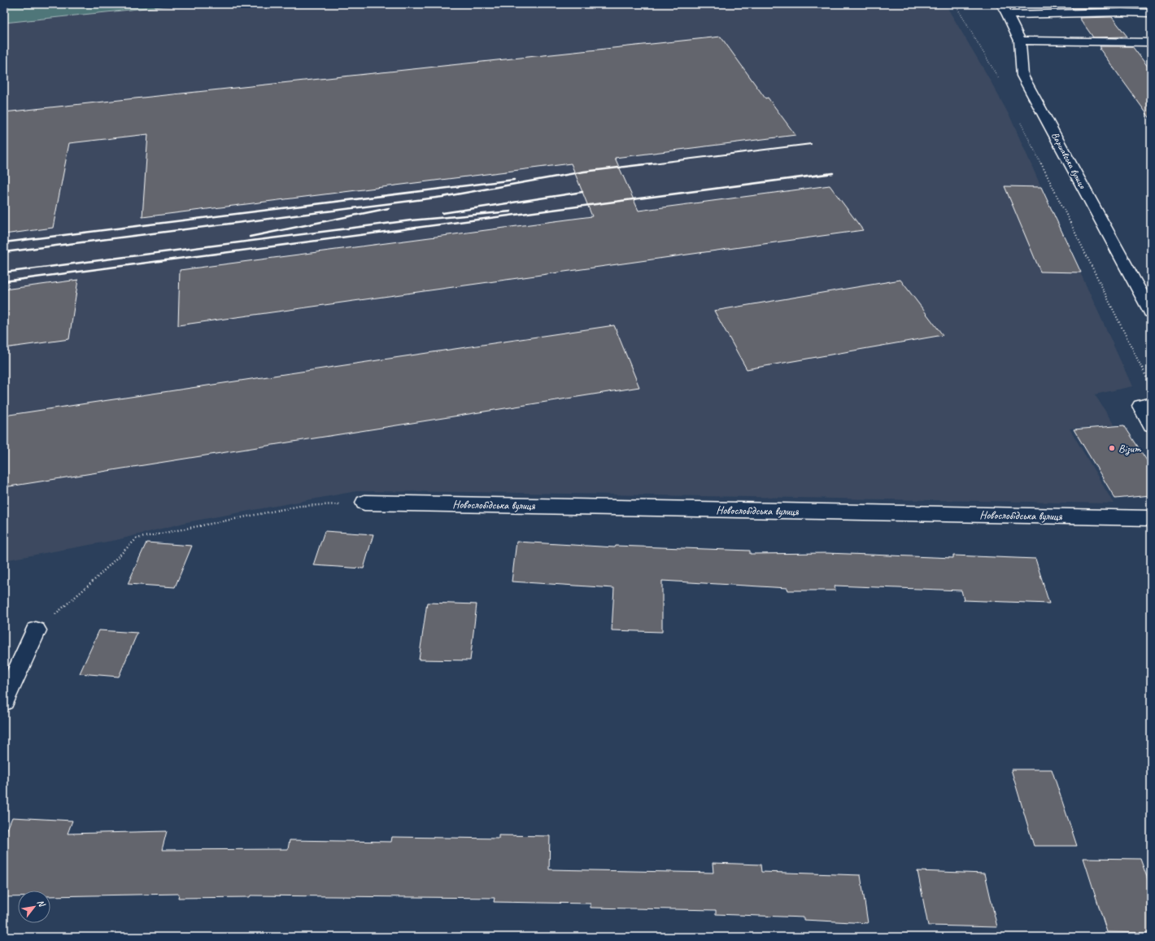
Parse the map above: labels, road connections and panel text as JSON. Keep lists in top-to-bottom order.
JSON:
{
  "streets": {
    "street": ["Варшавська вулиця", "Новослобідська вулиця"]
  },
  "places": ["Візит"],
  "north": "top right"
}
